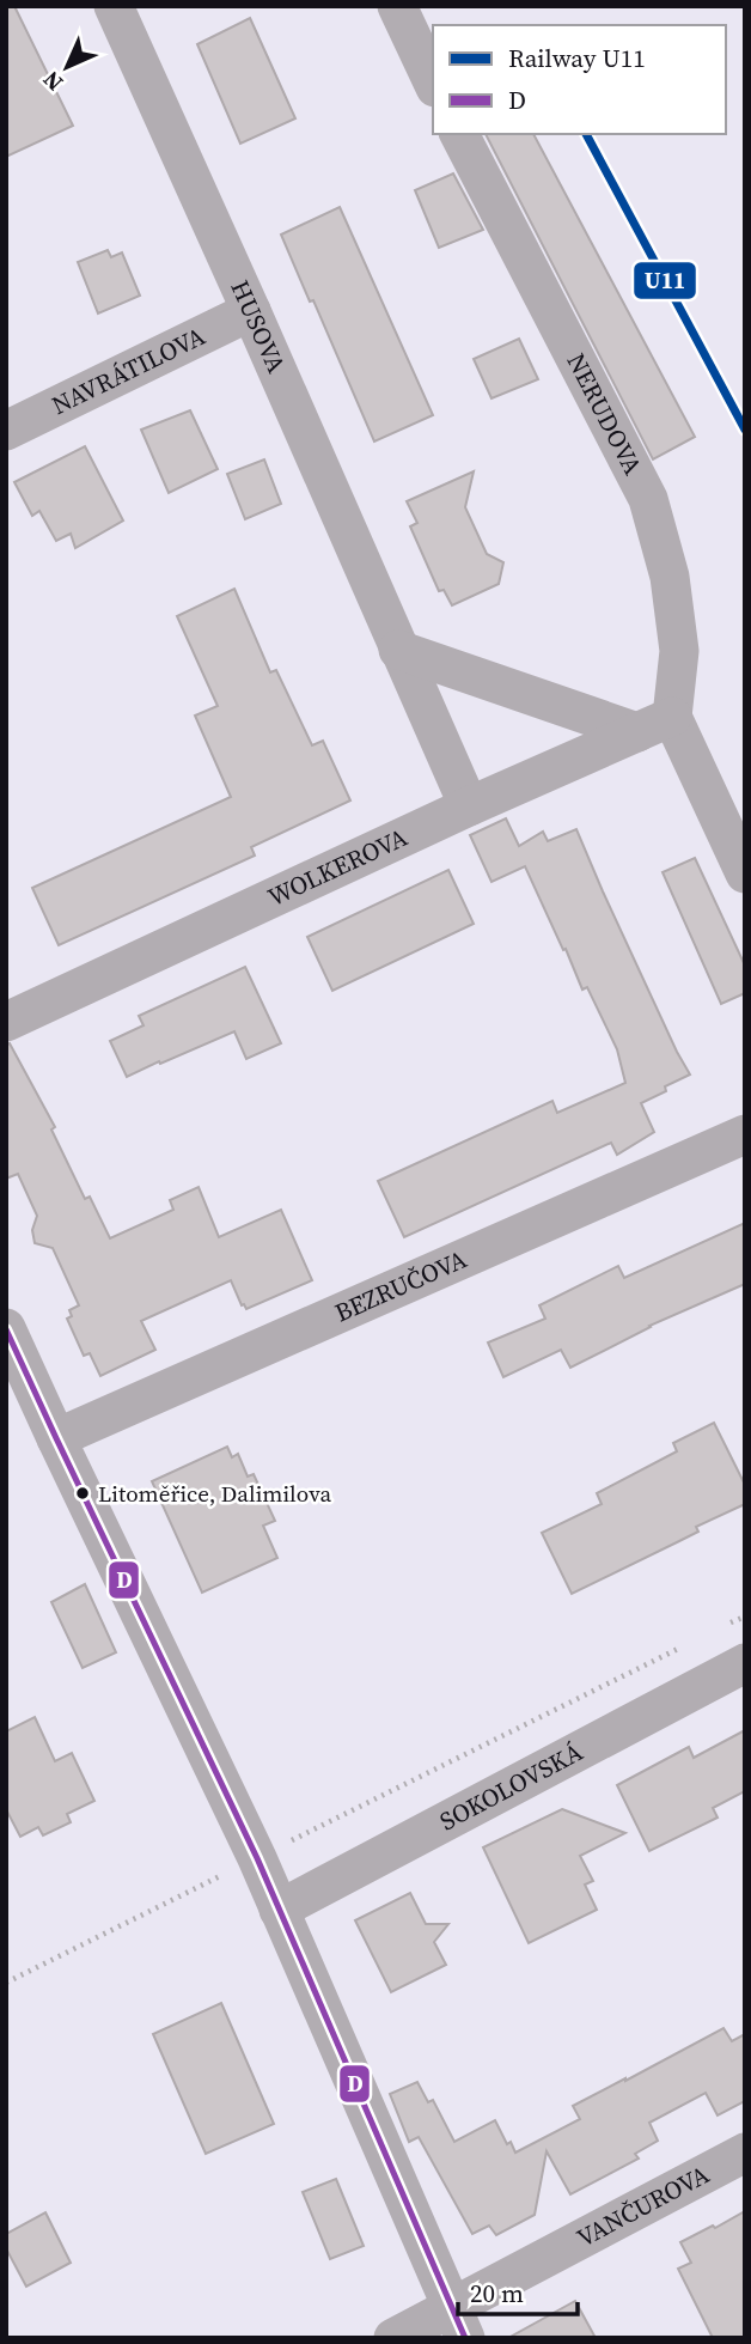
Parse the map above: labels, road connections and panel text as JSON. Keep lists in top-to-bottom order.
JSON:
{
  "streets": {
    "street": [
      "HUSOVA",
      "NAVRÁTILOVA",
      "NERUDOVA",
      "WOLKEROVA",
      "BEZRUČOVA",
      "SOKOLOVSKÁ",
      "VANČUROVA"
    ]
  },
  "crossings": [
    ["HUSOVA", "NAVRÁTILOVA"],
    ["HUSOVA", "WOLKEROVA"],
    ["NERUDOVA", "WOLKEROVA"]
  ],
  "places": ["Litoměřice, Dalimilova"],
  "lines": ["rail line U11", "transit line D"],
  "legend": ["Railway U11", "D"],
  "scale_bar": "20 m",
  "north": "bottom left"
}
